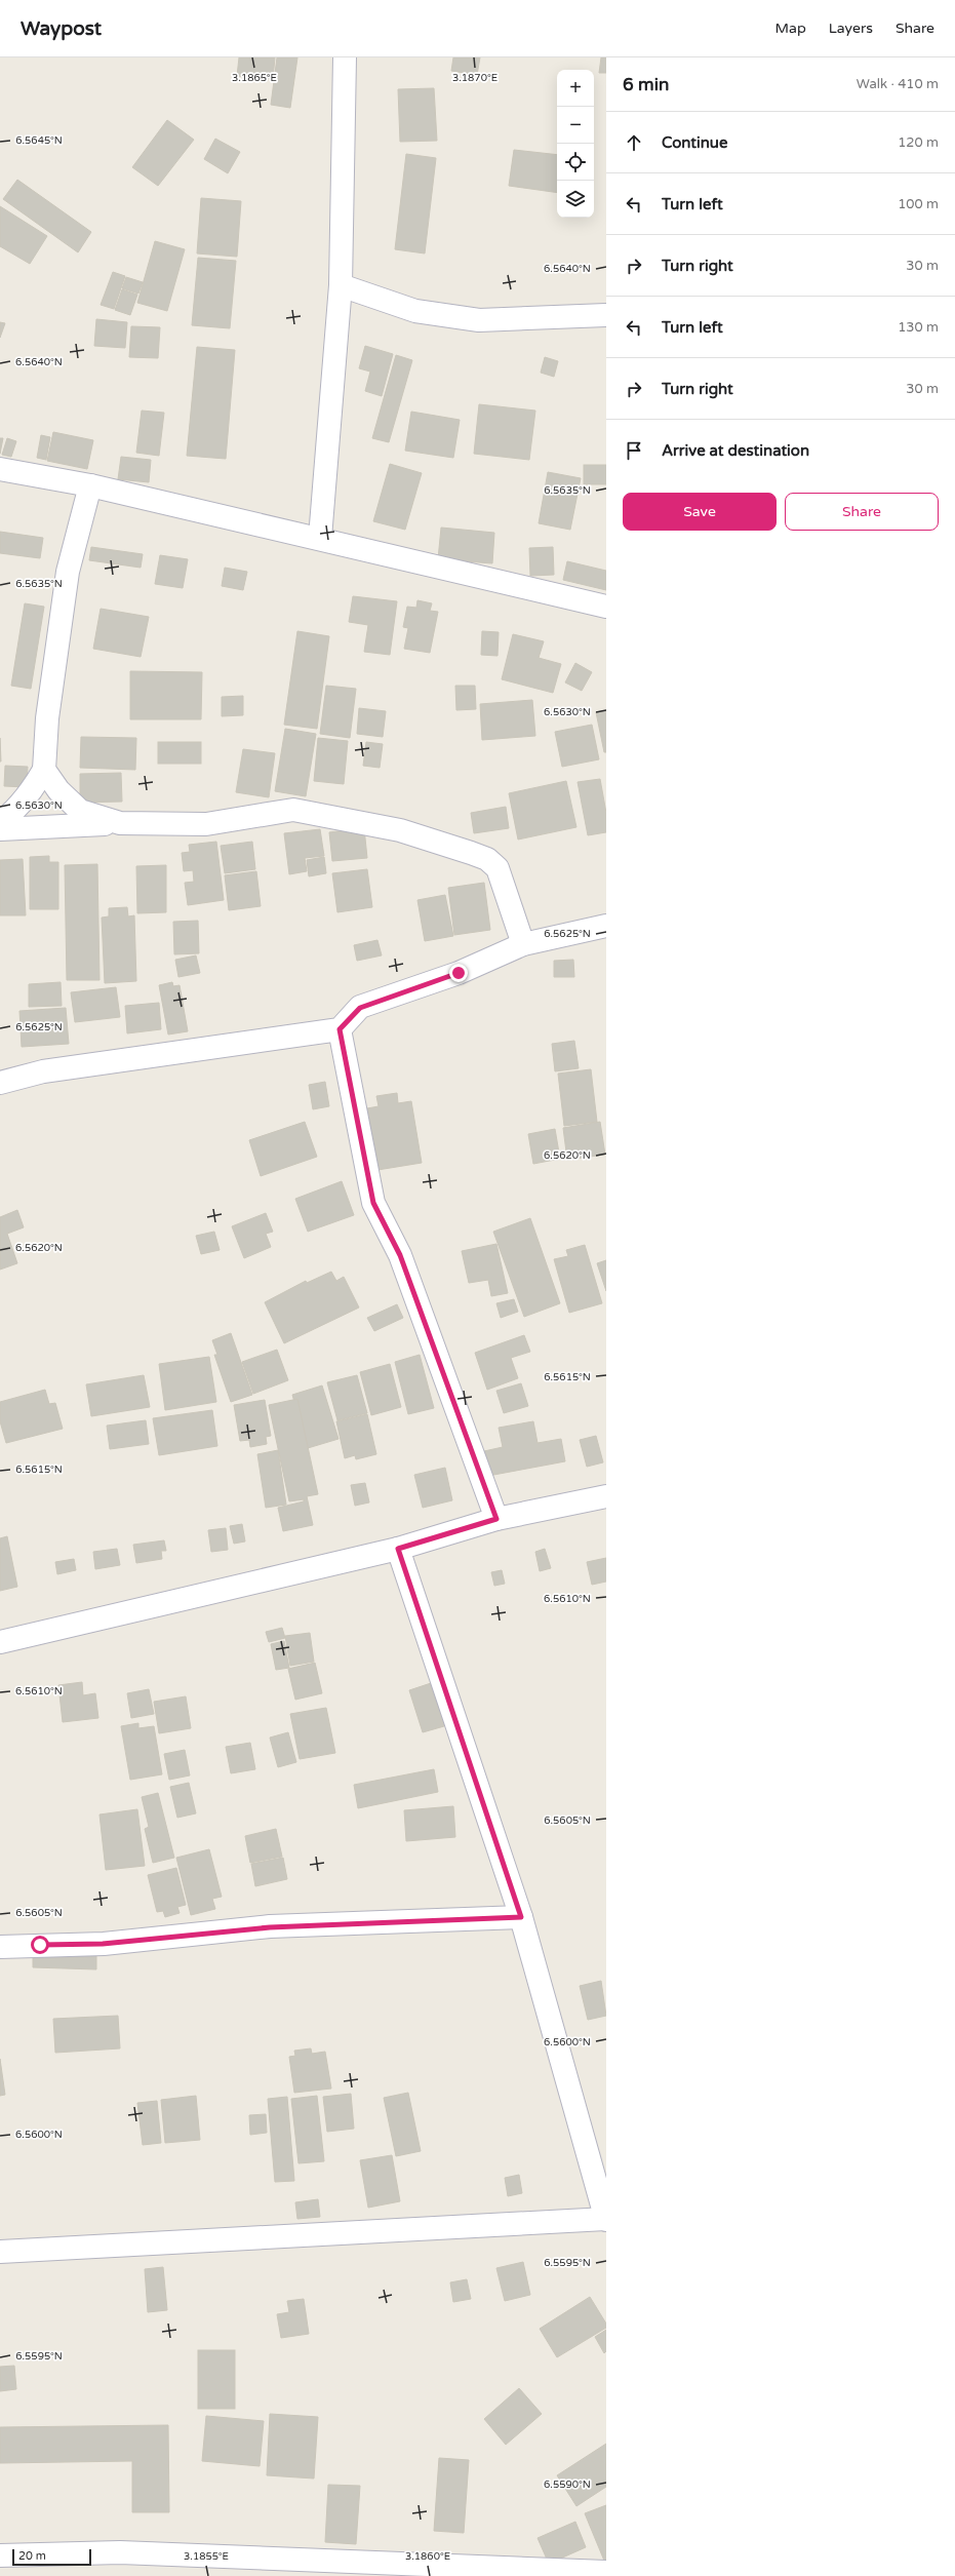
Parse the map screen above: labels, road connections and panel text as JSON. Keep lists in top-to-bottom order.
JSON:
{
  "scale_bar": "20 m",
  "page": {
    "header": "Waypost",
    "nav": ["Map", "Layers", "Share"],
    "heading": ["6 min", "Walk · 410 m"],
    "map_buttons": ["+", "−"],
    "list": [
      ["Continue", "120 m"],
      ["Turn left", "100 m"],
      ["Turn right", "30 m"],
      ["Turn left", "130 m"],
      ["Turn right", "30 m"],
      "Arrive at destination"
    ],
    "buttons": ["Save", "Share"],
    "scale": "20 m"
  },
  "coordinates": [
    "3.1865°E",
    "3.1870°E",
    "6.5645°N",
    "6.5640°N",
    "6.5635°N",
    "6.5630°N",
    "6.5625°N",
    "6.5620°N",
    "6.5615°N",
    "6.5610°N",
    "6.5605°N",
    "6.5600°N",
    "6.5595°N",
    "6.5590°N",
    "3.1855°E",
    "3.1860°E"
  ]
}
